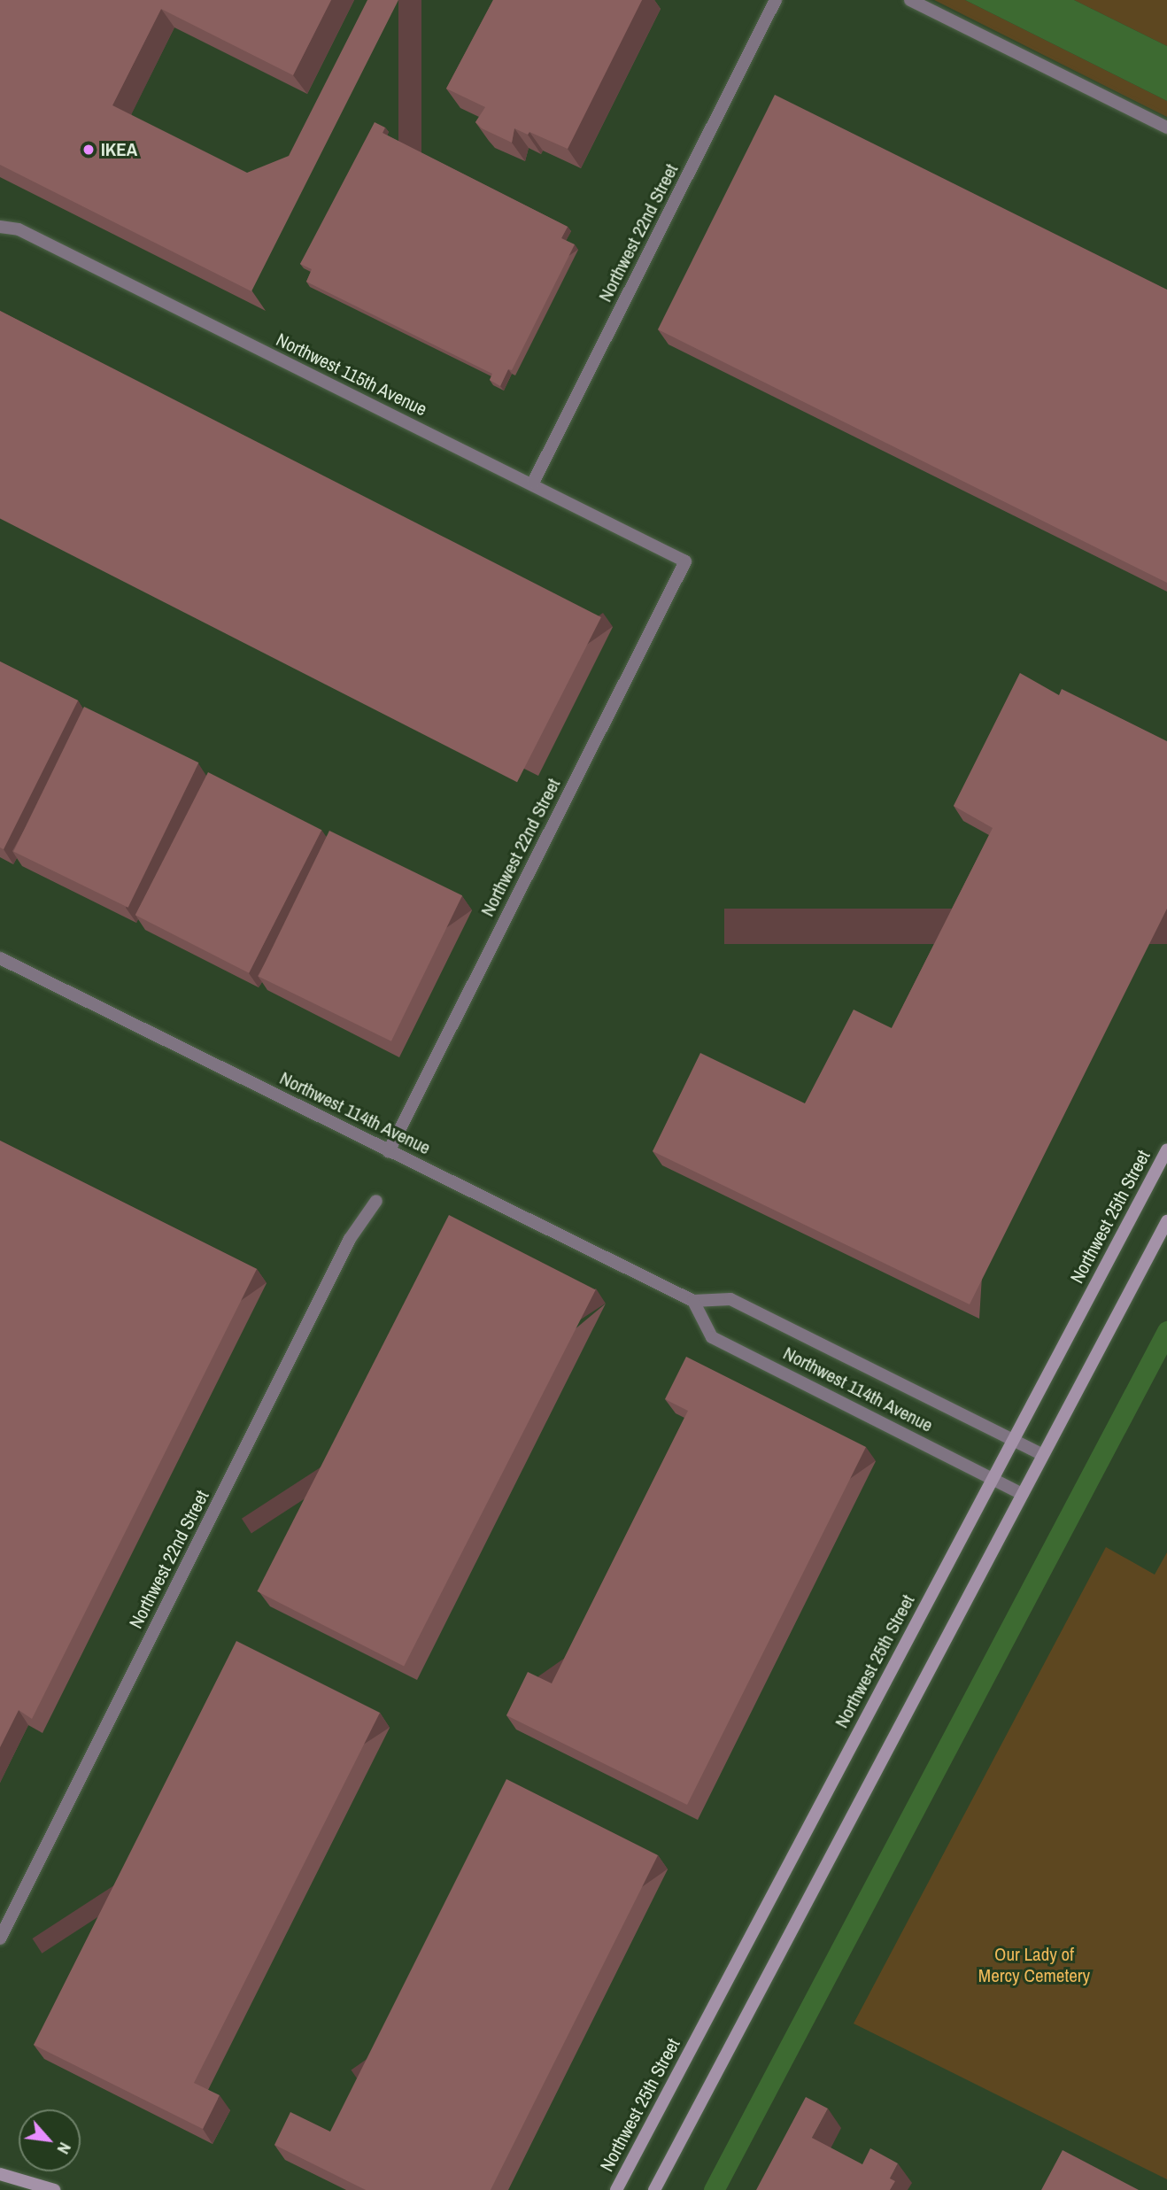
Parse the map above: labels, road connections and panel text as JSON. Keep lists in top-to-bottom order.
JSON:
{
  "streets": {
    "main road": ["Northwest 25th Street"],
    "street": ["Northwest 22nd Street", "Northwest 115th Avenue", "Northwest 114th Avenue"]
  },
  "crossings": [
    ["Northwest 22nd Street", "Northwest 115th Avenue"],
    ["Northwest 22nd Street", "Northwest 114th Avenue"],
    ["Northwest 114th Avenue", "Northwest 25th Street"]
  ],
  "parks": ["Our Lady of Mercy Cemetery"],
  "places": ["IKEA"],
  "north": "bottom right"
}
